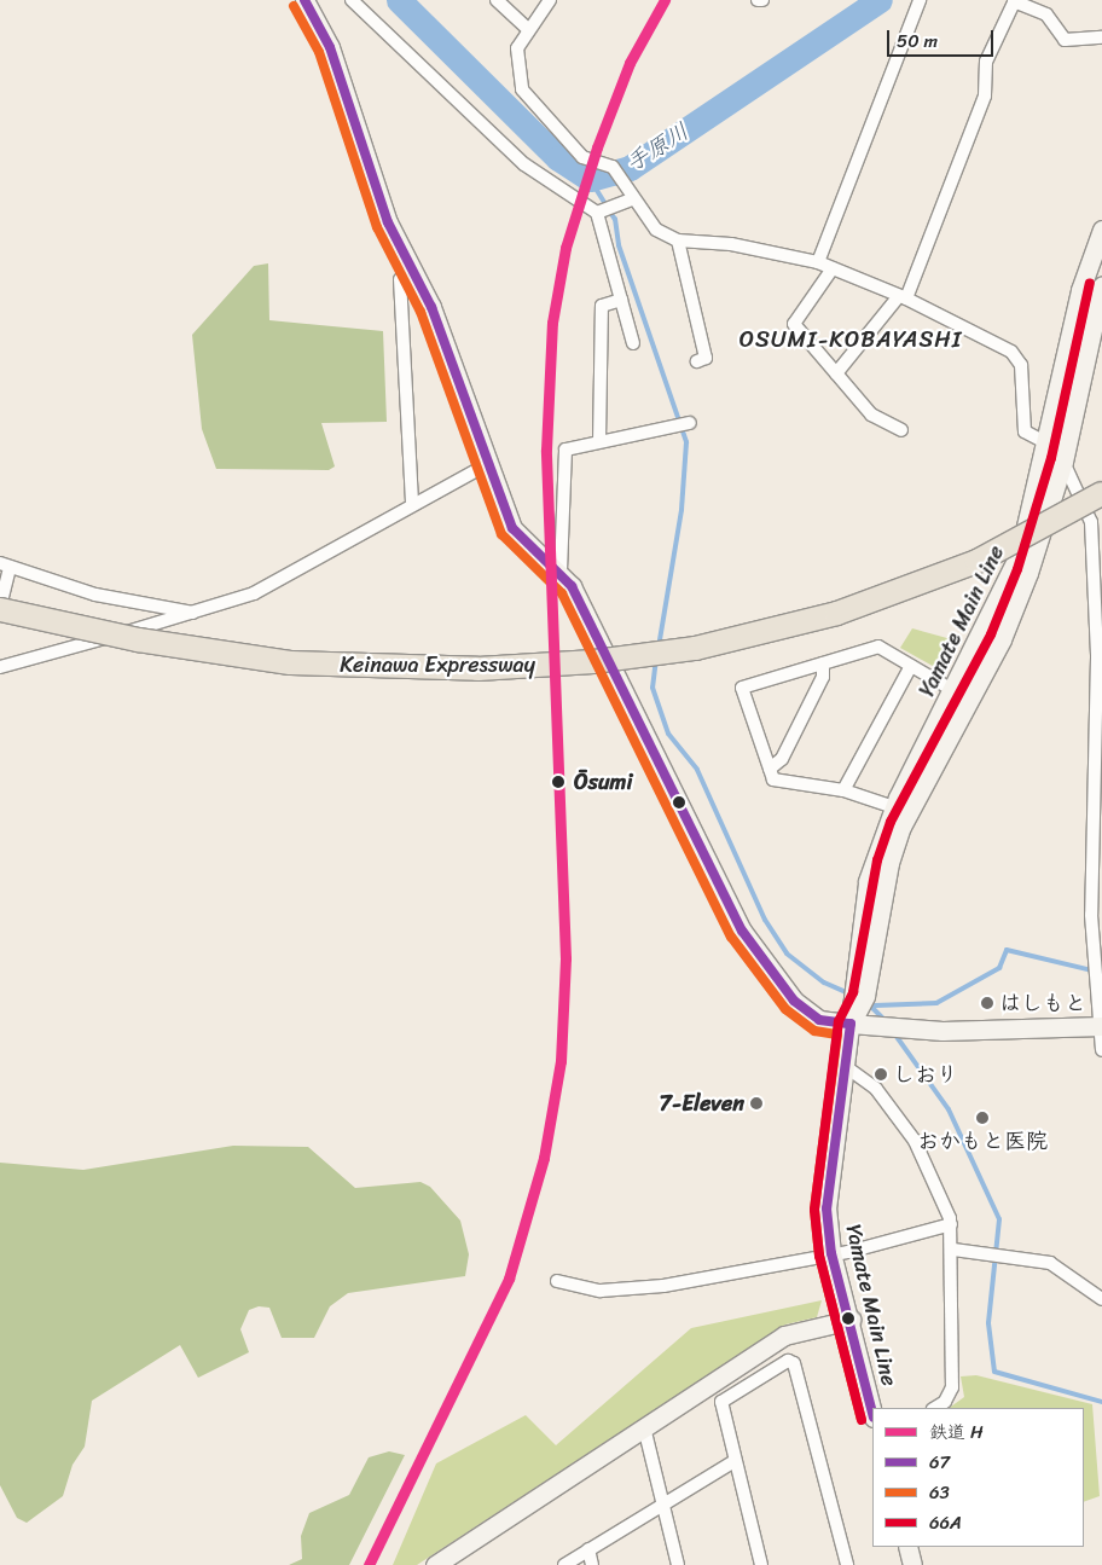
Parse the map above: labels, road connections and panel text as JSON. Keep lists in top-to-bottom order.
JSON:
{
  "streets": {
    "highway": ["Keinawa Expressway"],
    "street": ["Yamate Main Line"]
  },
  "districts": ["OSUMI-KOBAYASHI"],
  "water": ["手原川"],
  "places": [
    "Ōsumi",
    "はしもと",
    "しおり",
    "7-Eleven",
    "おかもと医院"
  ],
  "lines": [
    "rail line H",
    "transit line 67",
    "transit line 63",
    "transit line 66A"
  ],
  "legend": [
    "鉄道 H",
    "67",
    "63",
    "66A"
  ],
  "scale_bar": "50 m"
}
